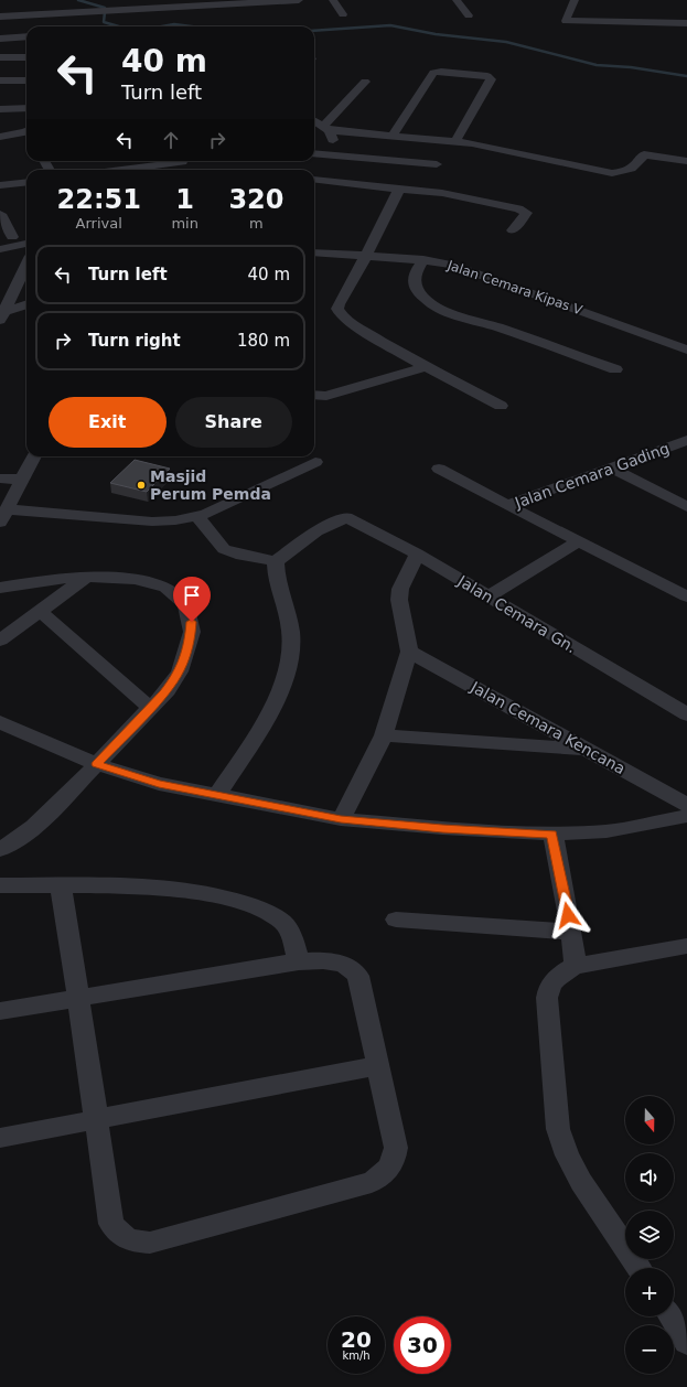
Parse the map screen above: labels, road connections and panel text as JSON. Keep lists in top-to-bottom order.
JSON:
{
  "streets": {
    "street": [
      "Jalan Cemara Kipas V",
      "Jalan Cemara Gading",
      "Jalan Cemara Gn.",
      "Jalan Cemara Kencana"
    ]
  },
  "places": ["Masjid Perum Pemda"],
  "north": "bottom",
  "page": {
    "turn": ["40 m", "Turn left"],
    "eta": [
      "22:51",
      "Arrival",
      "1",
      "min",
      "320",
      "m"
    ],
    "list": [
      {
        "name": "Turn left",
        "value": "40 m"
      },
      {
        "name": "Turn right",
        "value": "180 m"
      }
    ],
    "buttons": ["Exit", "Share"],
    "map_buttons": ["+", "−"],
    "speed": "20 km/h",
    "limit": "30"
  }
}
